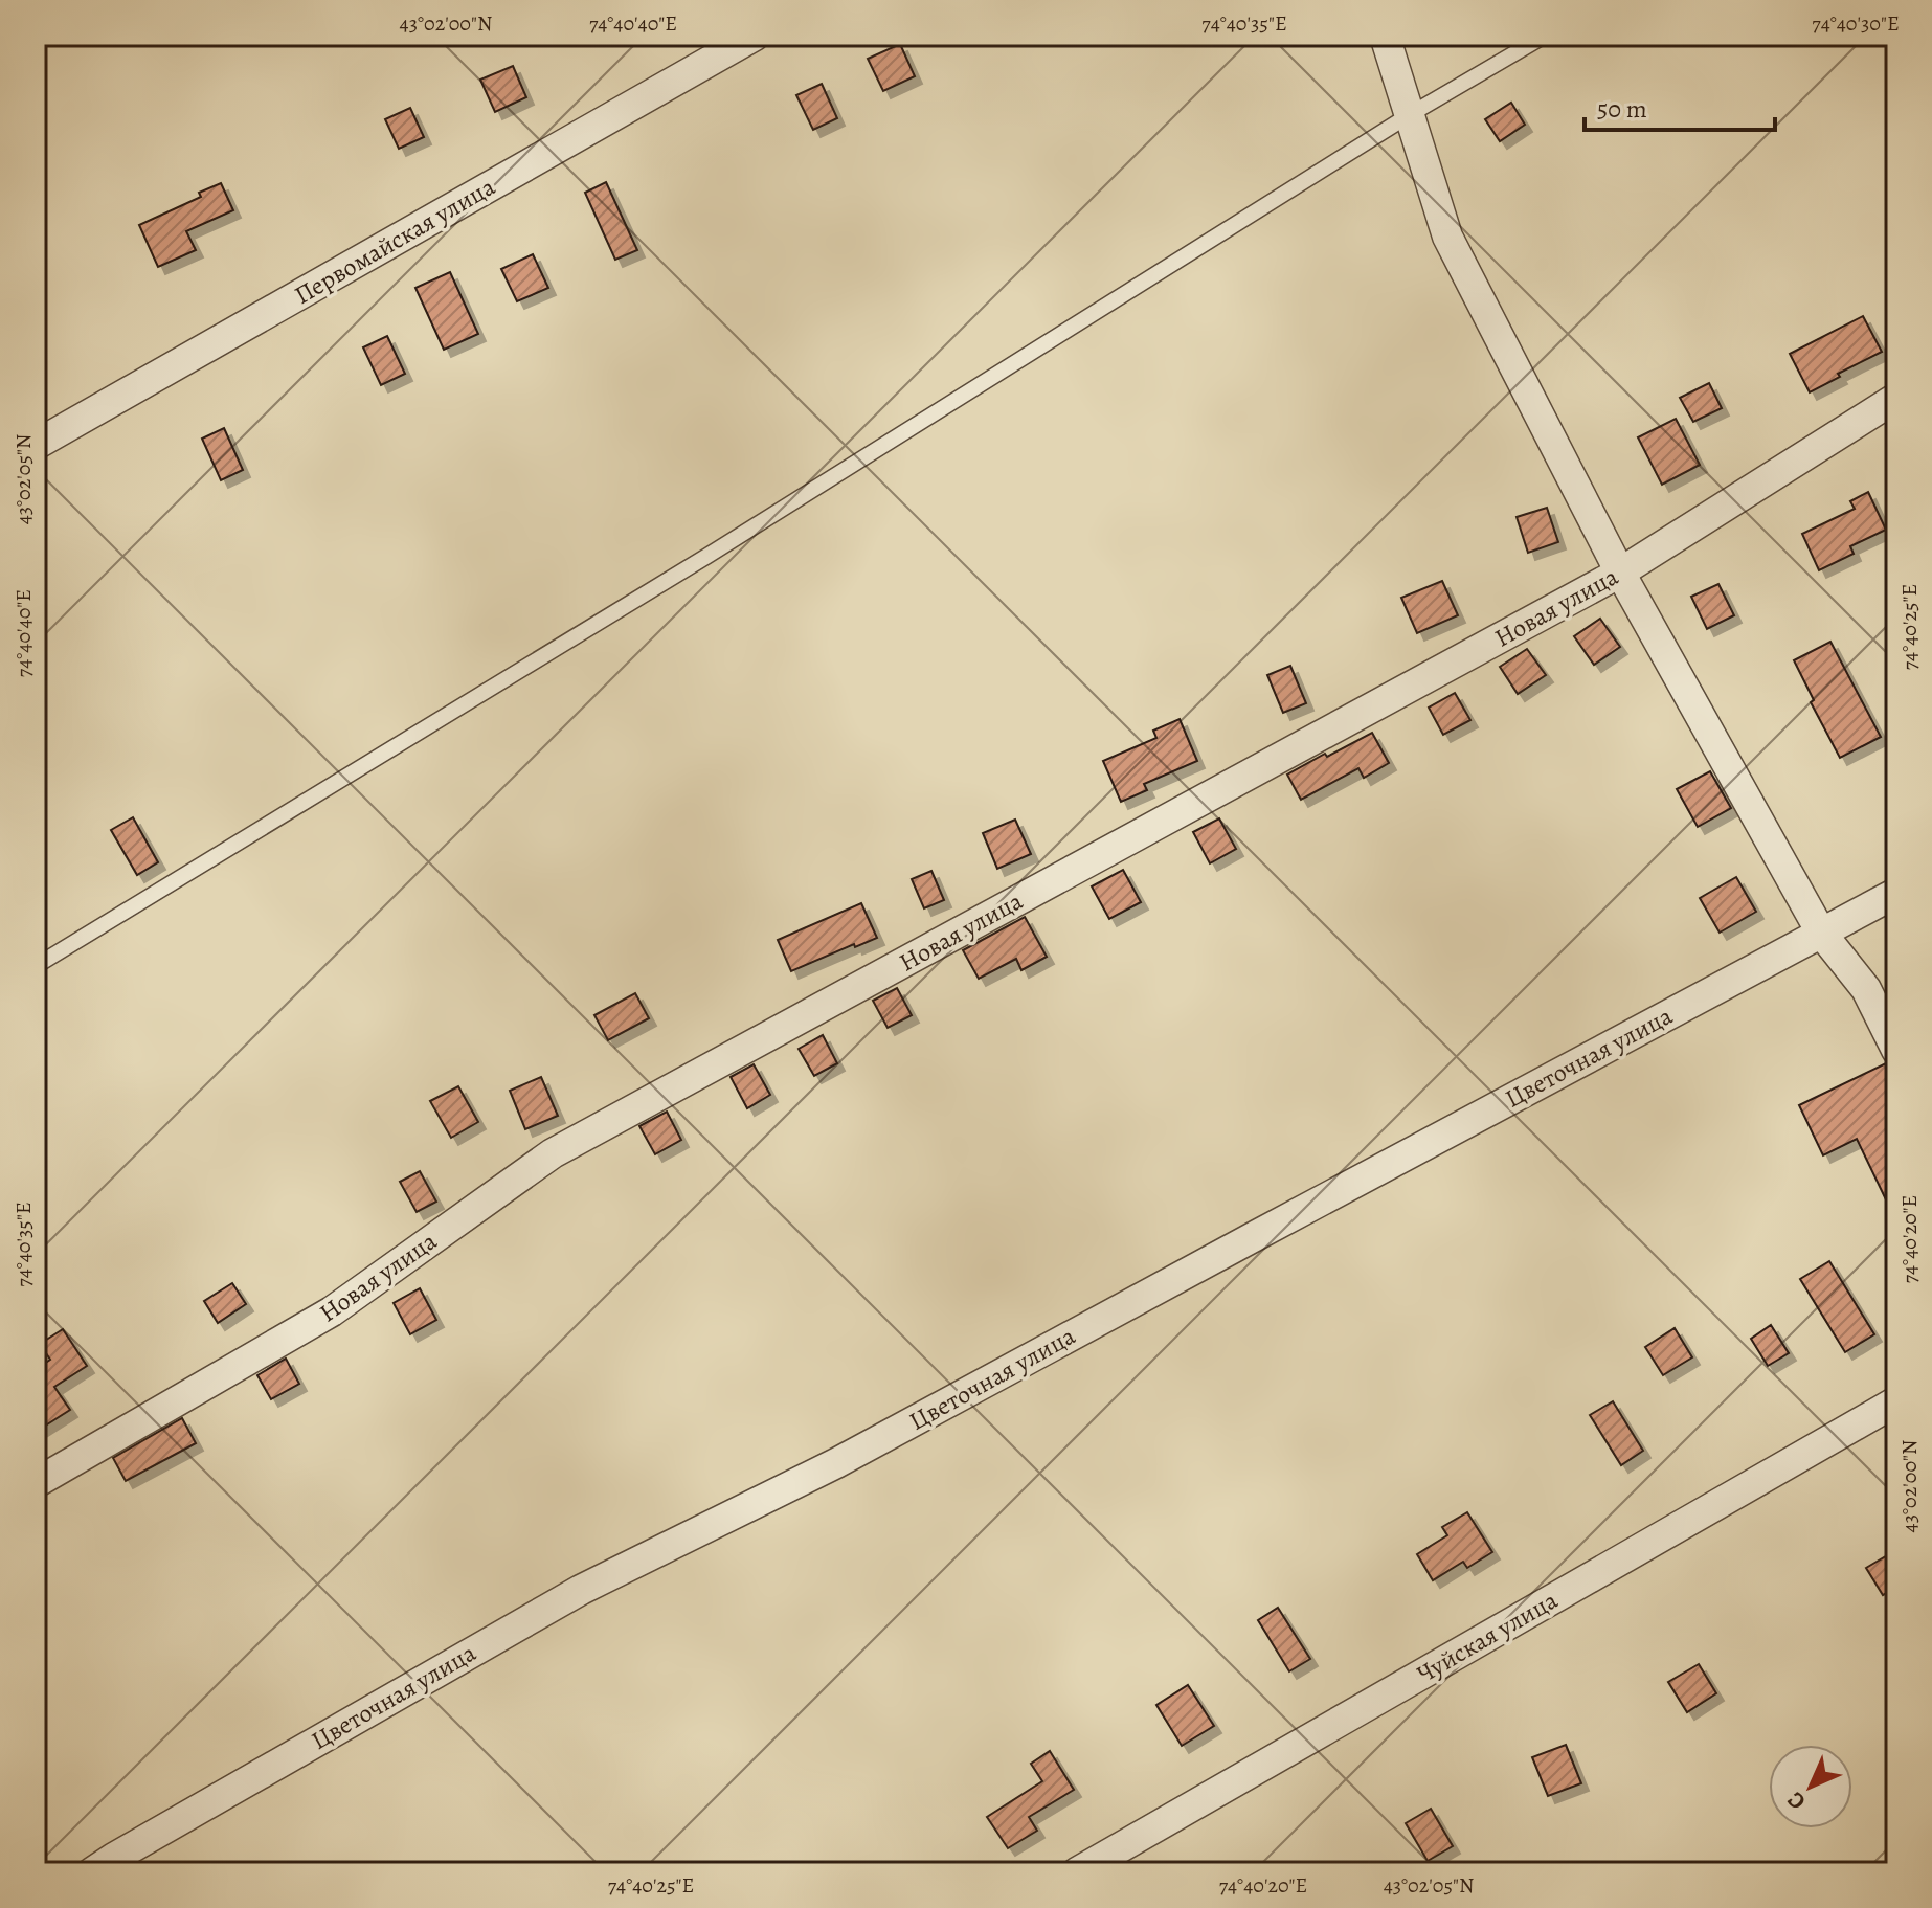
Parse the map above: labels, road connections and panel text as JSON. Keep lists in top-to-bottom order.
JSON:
{
  "streets": {
    "street": [
      "Первомайская улица",
      "Новая улица",
      "Цветочная улица",
      "Чуйская улица"
    ]
  },
  "scale_bar": "50 m",
  "north": "bottom left",
  "coordinates": [
    "43°02'00\"N",
    "74°40'40\"E",
    "74°40'35\"E",
    "74°40'30\"E",
    "43°02'05\"N",
    "74°40'25\"E",
    "74°40'20\"E"
  ]
}
